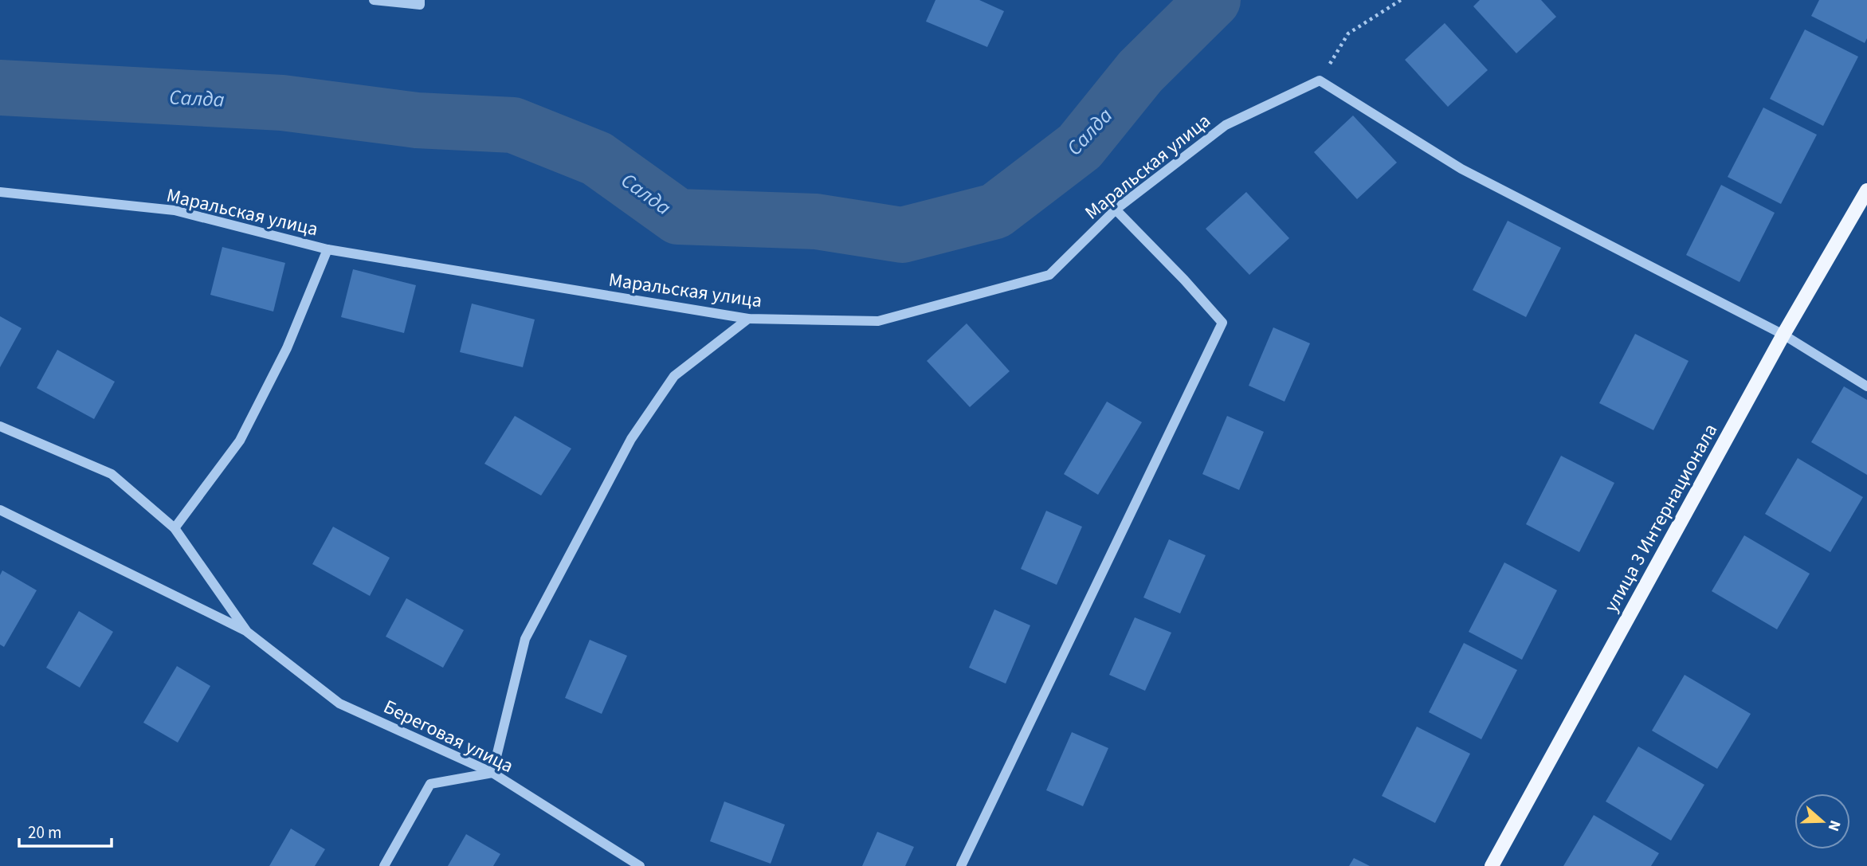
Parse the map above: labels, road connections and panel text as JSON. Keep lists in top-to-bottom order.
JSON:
{
  "streets": {
    "main road": ["улица 3 Интернационала"],
    "street": ["Маральская улица", "Береговая улица"]
  },
  "water": ["Салда"],
  "scale_bar": "20 m",
  "north": "right"
}
